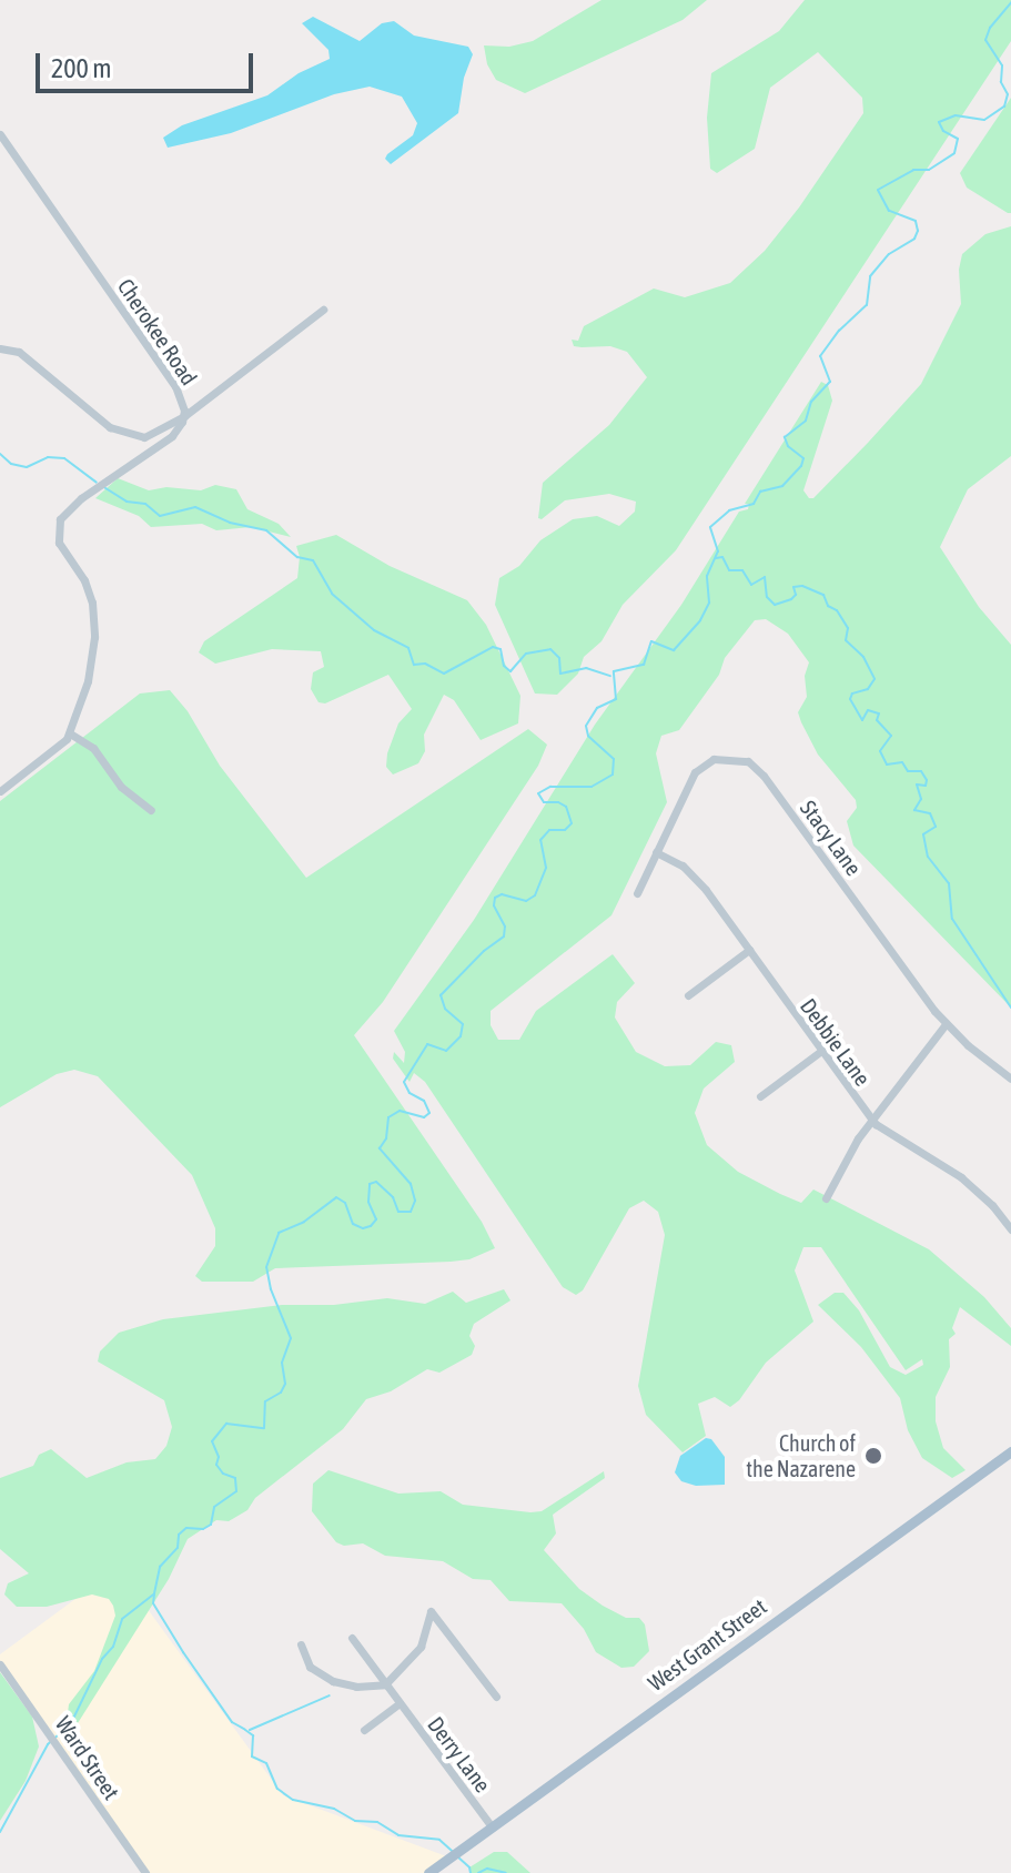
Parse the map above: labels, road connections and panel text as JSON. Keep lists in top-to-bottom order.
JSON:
{
  "streets": {
    "main road": ["West Grant Street"],
    "street": [
      "Cherokee Road",
      "Stacy Lane",
      "Debbie Lane",
      "Derry Lane",
      "Ward Street"
    ]
  },
  "crossings": [
    ["Stacy Lane", "Debbie Lane"],
    ["West Grant Street", "Derry Lane"]
  ],
  "places": ["Church of the Nazarene"],
  "scale_bar": "200 m"
}
